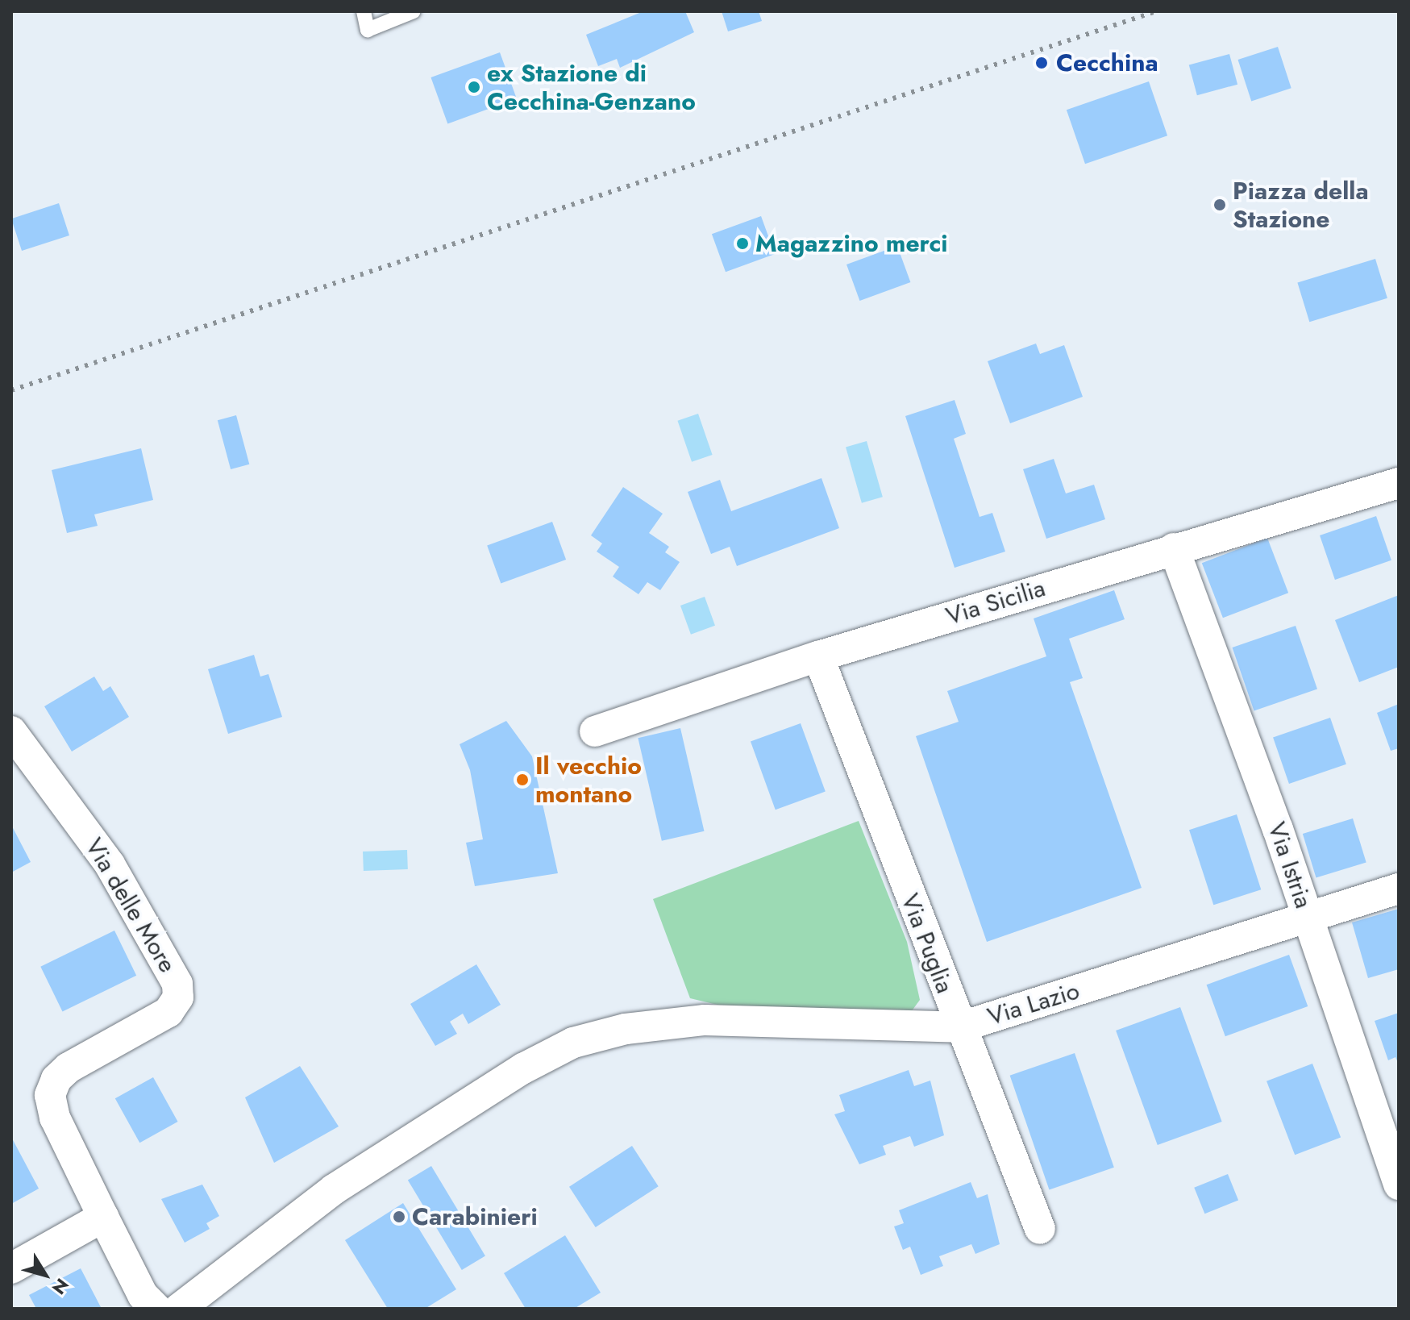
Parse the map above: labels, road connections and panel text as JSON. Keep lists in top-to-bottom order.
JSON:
{
  "streets": {
    "street": [
      "Via Sicilia",
      "Via Istria",
      "Via delle More",
      "Via Puglia",
      "Via Lazio"
    ]
  },
  "crossings": [
    ["Via Sicilia", "Via Istria"],
    ["Via Sicilia", "Via Puglia"],
    ["Via Istria", "Via Lazio"],
    ["Via Puglia", "Via Lazio"]
  ],
  "places": [
    "Cecchina",
    "ex Stazione di Cecchina-Genzano",
    "Piazza della Stazione",
    "Magazzino merci",
    "Il vecchio montano",
    "Carabinieri"
  ],
  "north": "bottom right"
}
